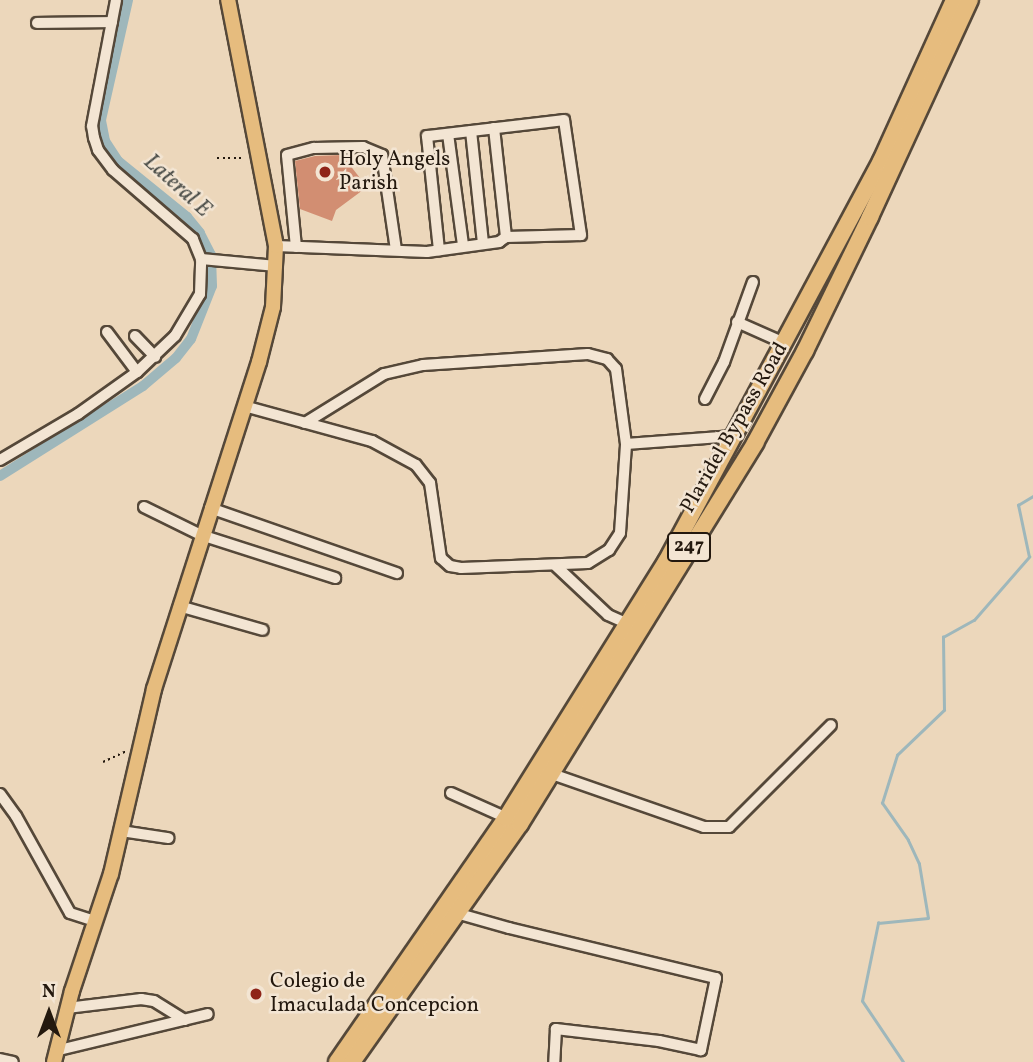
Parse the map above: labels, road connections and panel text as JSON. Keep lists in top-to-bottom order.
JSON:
{
  "streets": {
    "highway": ["Plaridel Bypass Road", "247"]
  },
  "water": ["Lateral E"],
  "places": ["Holy Angels Parish", "Colegio de Imaculada Concepcion"],
  "north": "top"
}
